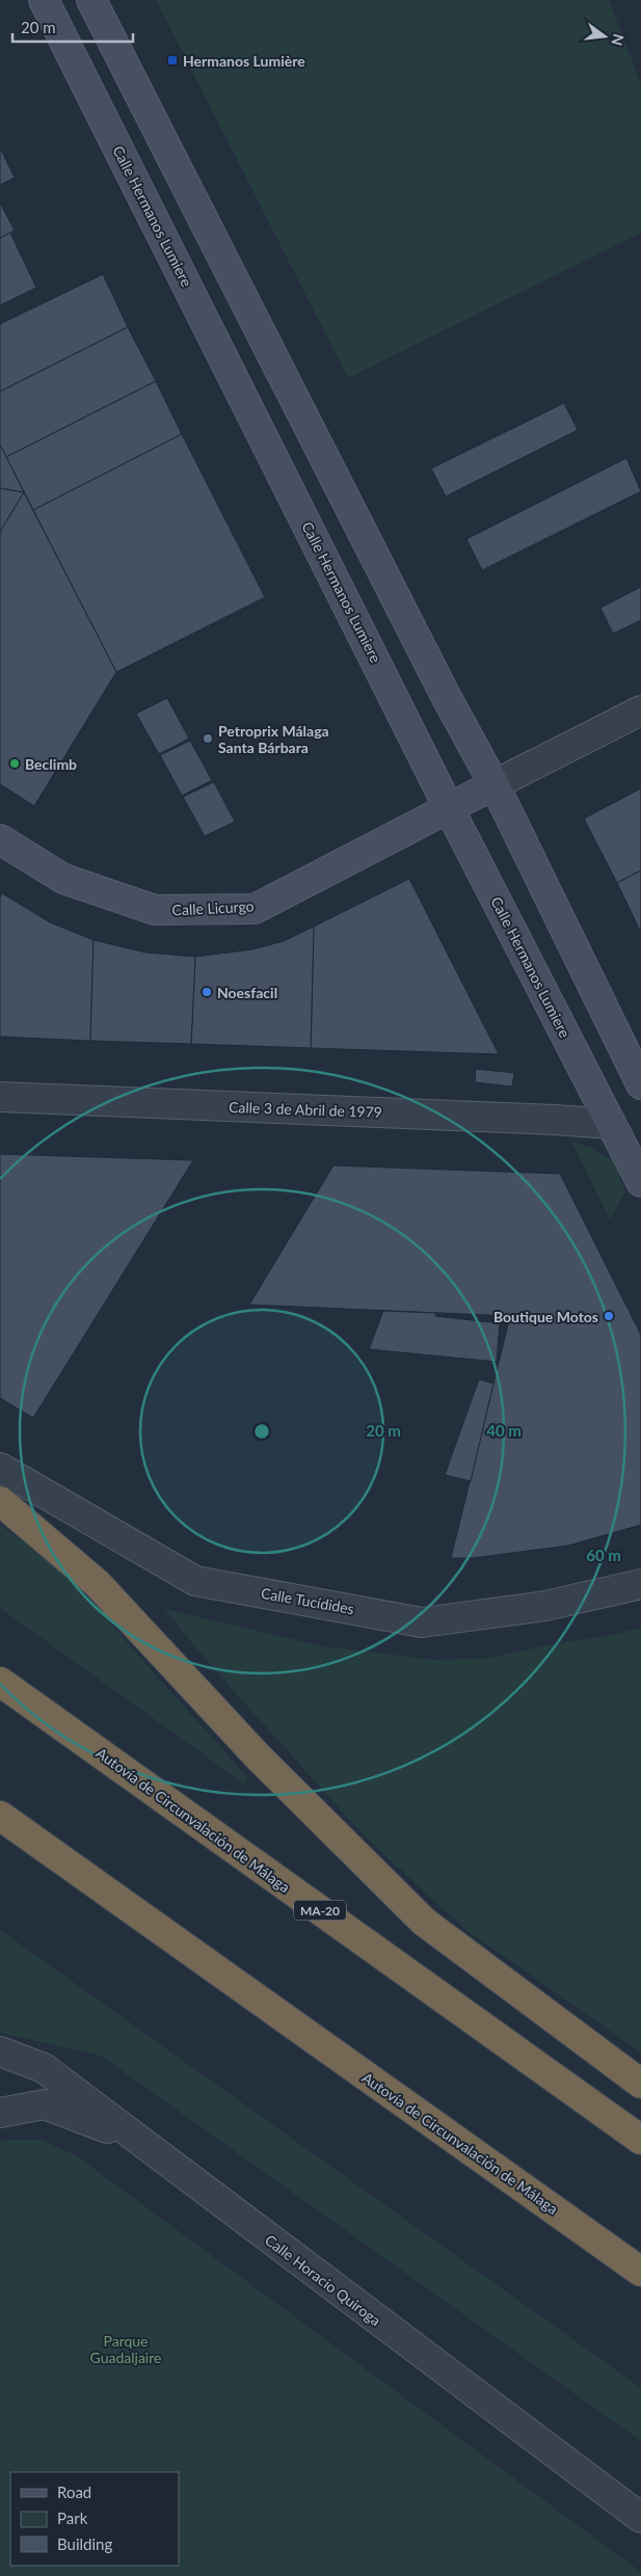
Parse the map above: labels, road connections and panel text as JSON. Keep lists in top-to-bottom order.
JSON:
{
  "streets": {
    "highway": ["Autovía de Circunvalación de Málaga", "MA-20"],
    "main road": ["Calle Hermanos Lumiere", "Calle Licurgo"],
    "street": ["Calle 3 de Abril de 1979", "Calle Tucídides", "Calle Horacio Quiroga"]
  },
  "crossings": [
    ["Calle Hermanos Lumiere", "Calle Licurgo"],
    ["Calle Hermanos Lumiere", "Calle 3 de Abril de 1979"]
  ],
  "parks": ["Parque Guadaljaire"],
  "places": {
    "transit": ["Hermanos Lumière"],
    "other": [
      "Petroprix Málaga Santa Bárbara",
      "Beclimb",
      "Noesfacil",
      "Boutique Motos"
    ]
  },
  "legend": ["Road", "Park", "Building"],
  "scale_bar": "20 m",
  "north": "right",
  "rings": ["20 m", "40 m", "60 m"]
}
